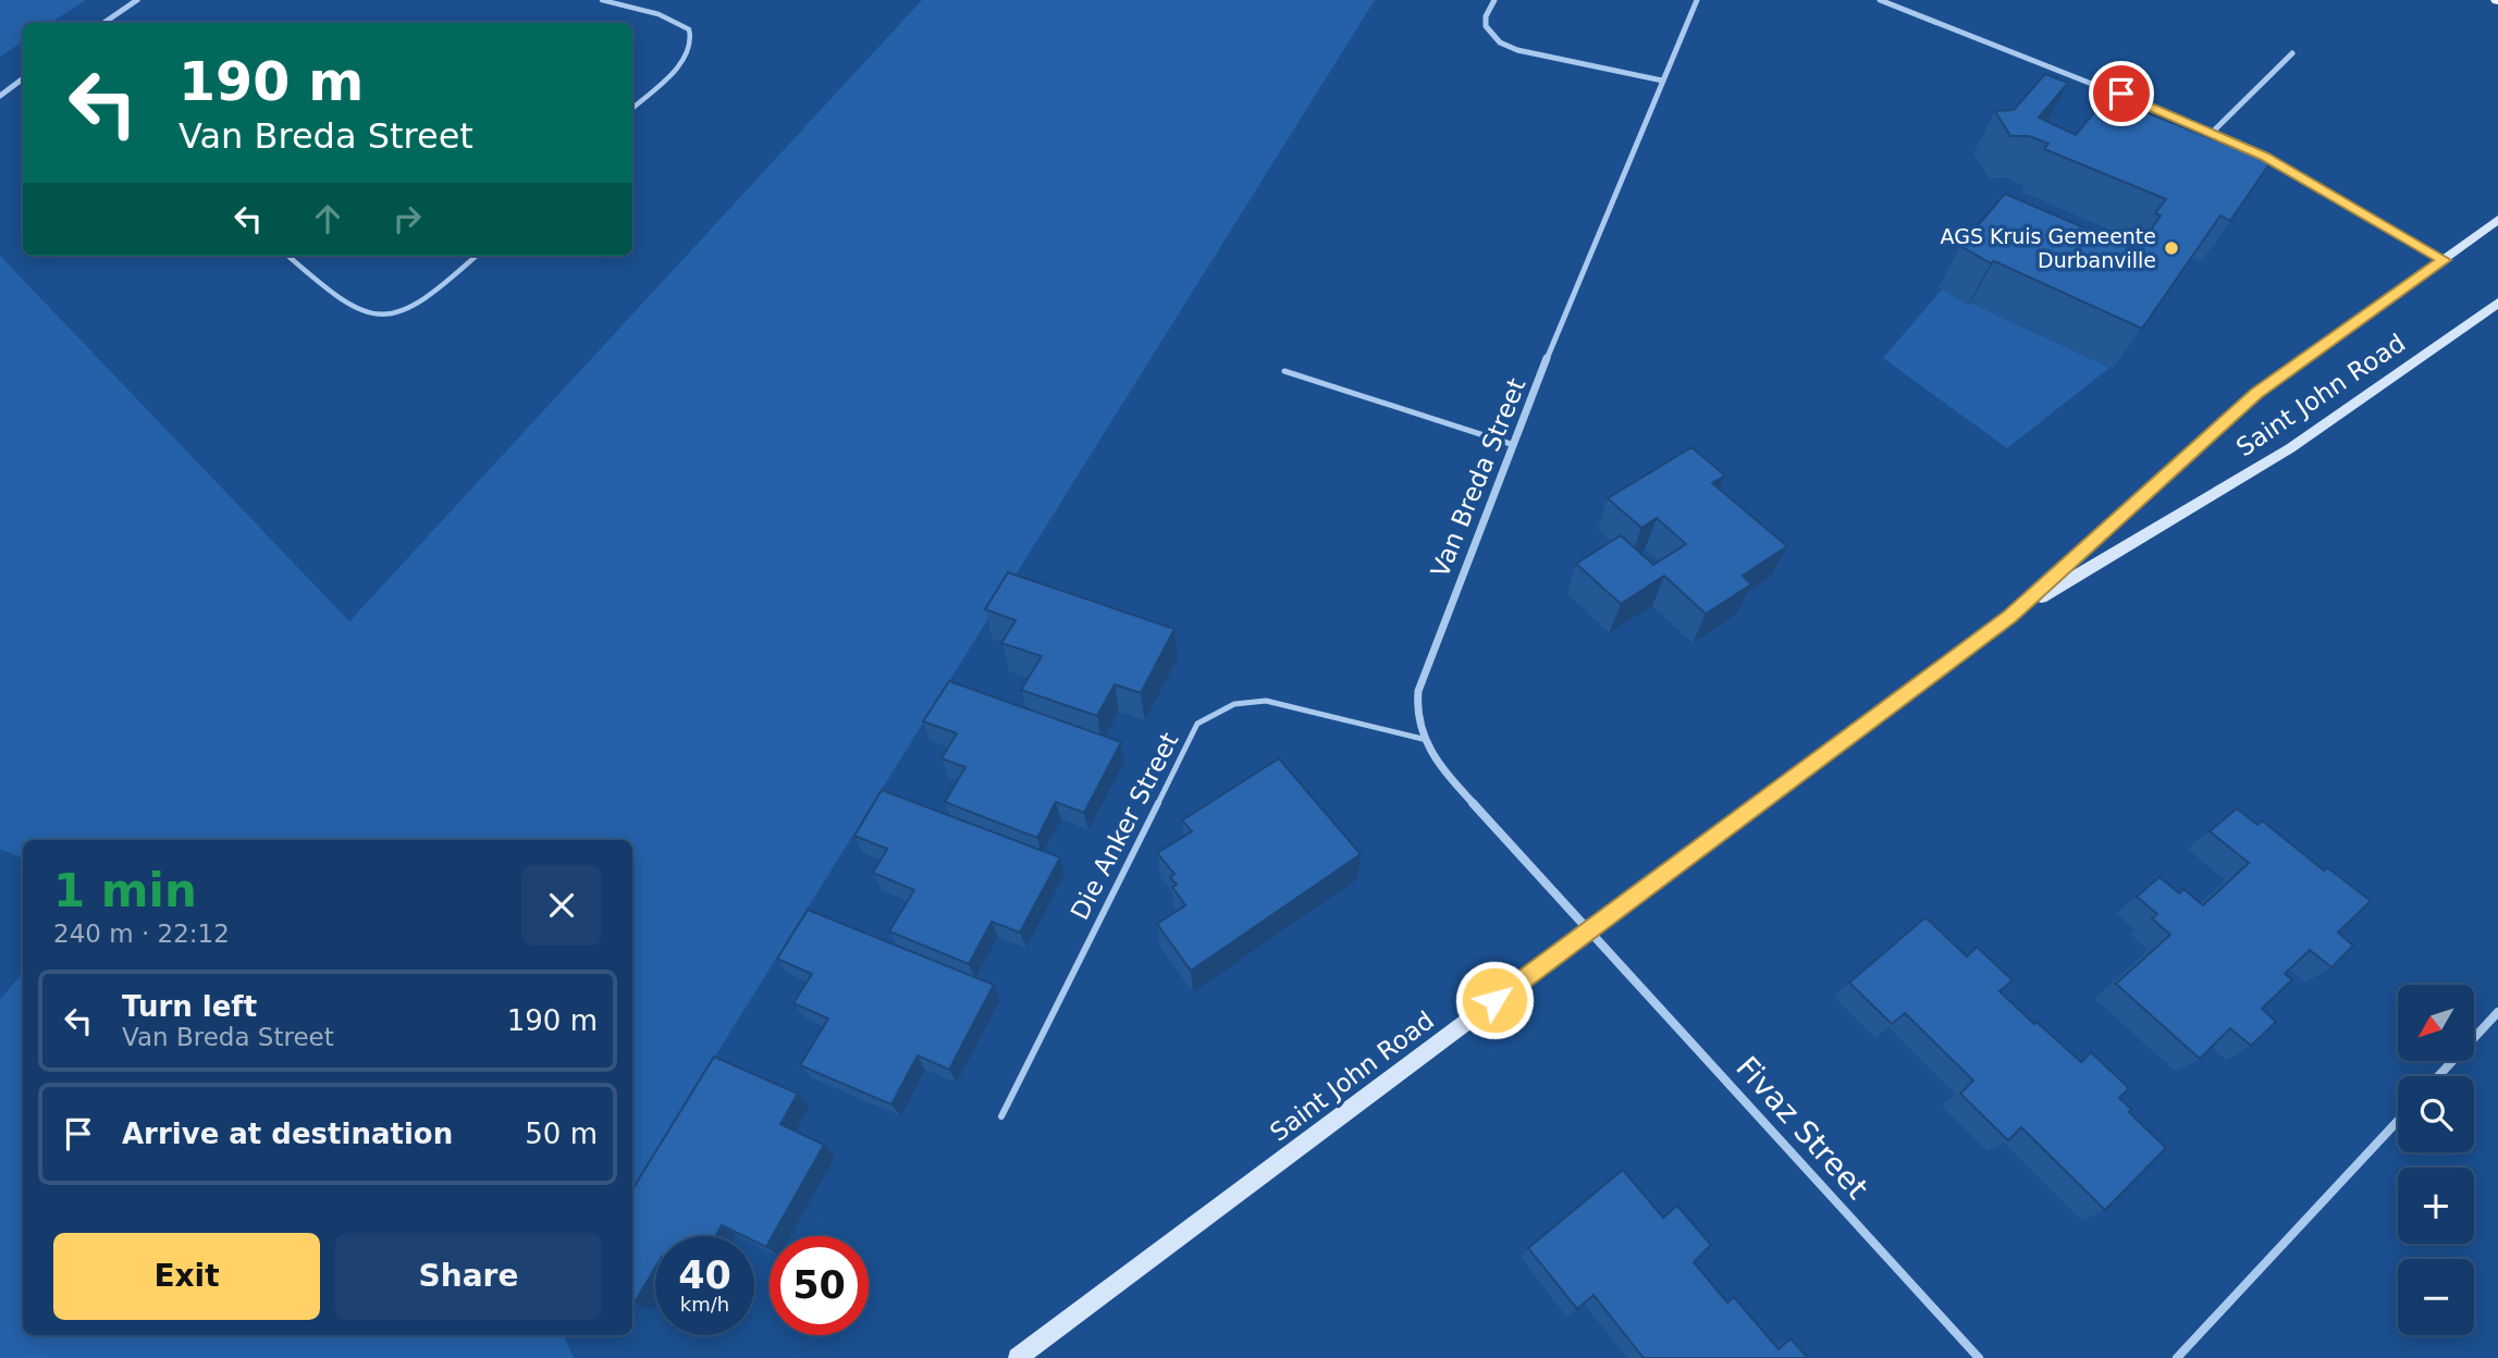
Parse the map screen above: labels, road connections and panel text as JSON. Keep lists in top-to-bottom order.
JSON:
{
  "streets": {
    "main road": ["Saint John Road"],
    "street": ["Van Breda Street", "Fivaz Street"],
    "lane": ["Die Anker Street"]
  },
  "crossings": [
    ["Saint John Road", "Van Breda Street"],
    ["Saint John Road", "Fivaz Street"],
    ["Van Breda Street", "Die Anker Street"],
    ["Van Breda Street", "Fivaz Street"]
  ],
  "places": ["AGS Kruis Gemeente Durbanville"],
  "north": "bottom left",
  "page": {
    "turn": ["190 m", "Van Breda Street"],
    "heading": ["1 min", "240 m · 22:12"],
    "list": [
      {
        "name": "Turn left",
        "note": "Van Breda Street",
        "value": "190 m"
      },
      {
        "name": "Arrive at destination",
        "value": "50 m"
      }
    ],
    "map_buttons": ["+", "−"],
    "buttons": ["Exit", "Share"],
    "speed": "40 km/h",
    "limit": "50"
  }
}
